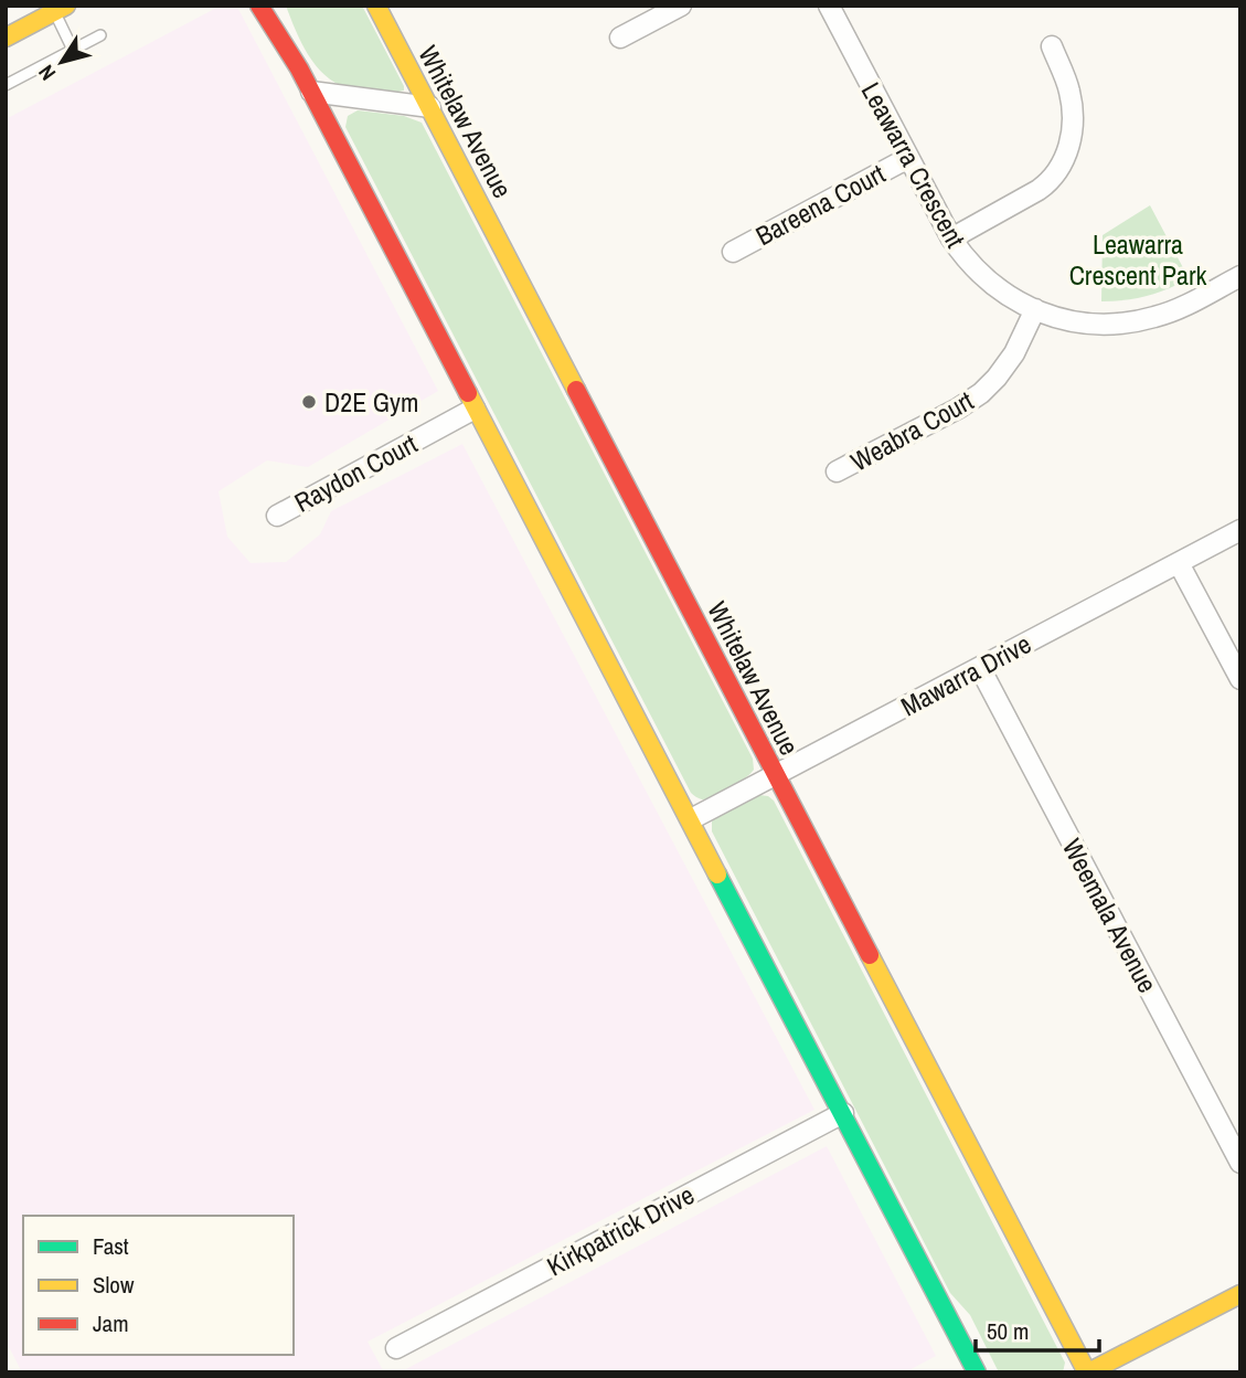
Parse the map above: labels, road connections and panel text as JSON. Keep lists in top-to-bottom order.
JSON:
{
  "streets": {
    "street": [
      "Whitelaw Avenue",
      "Leawarra Crescent",
      "Bareena Court",
      "Weabra Court",
      "Raydon Court",
      "Mawarra Drive",
      "Weemala Avenue",
      "Kirkpatrick Drive"
    ]
  },
  "crossings": [
    ["Whitelaw Avenue", "Mawarra Drive"],
    ["Leawarra Crescent", "Bareena Court"],
    ["Leawarra Crescent", "Weabra Court"],
    ["Mawarra Drive", "Weemala Avenue"]
  ],
  "parks": ["Leawarra Crescent Park"],
  "places": ["D2E Gym"],
  "legend": ["Fast", "Slow", "Jam"],
  "scale_bar": "50 m",
  "north": "bottom left"
}
